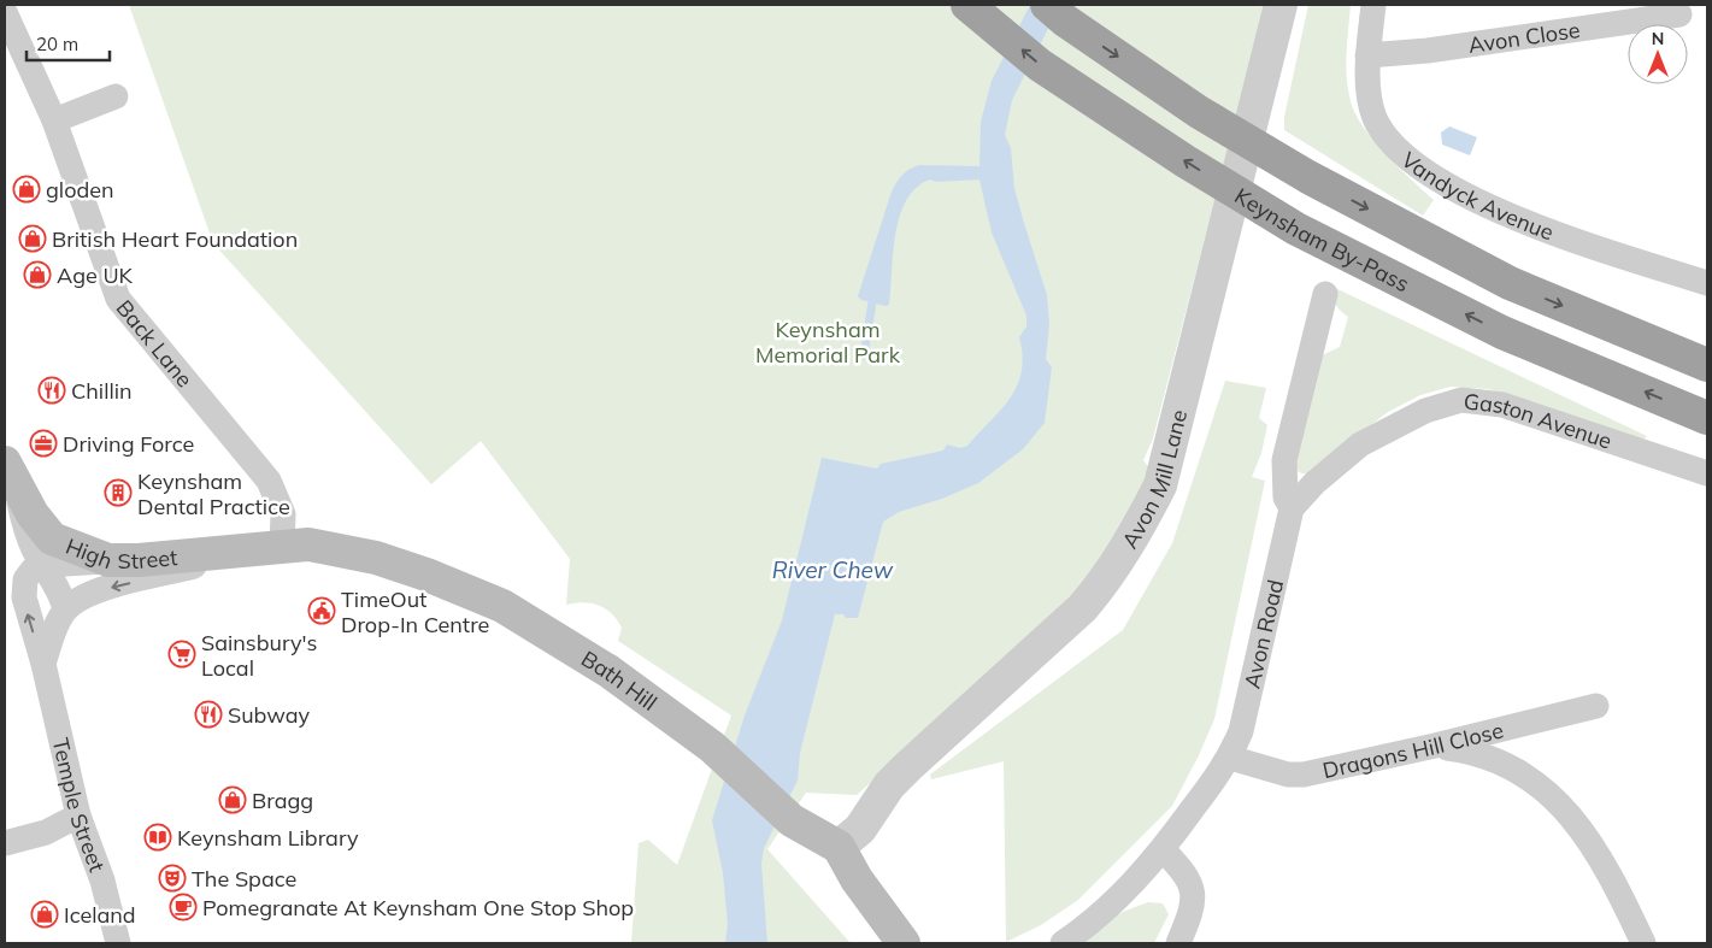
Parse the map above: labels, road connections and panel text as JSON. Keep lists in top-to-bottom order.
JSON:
{
  "streets": {
    "highway": ["Keynsham By-Pass"],
    "main road": ["High Street", "Bath Hill"],
    "street": [
      "Avon Close",
      "Vandyck Avenue",
      "Back Lane",
      "Gaston Avenue",
      "Avon Mill Lane",
      "Avon Road",
      "Dragons Hill Close",
      "Temple Street"
    ]
  },
  "crossings": [
    ["Avon Close", "Vandyck Avenue"],
    ["Back Lane", "High Street"],
    ["Back Lane", "Bath Hill"],
    ["Gaston Avenue", "Avon Road"],
    ["Avon Mill Lane", "Bath Hill"],
    ["High Street", "Bath Hill"],
    ["High Street", "Temple Street"],
    ["Avon Road", "Dragons Hill Close"]
  ],
  "water": ["River Chew"],
  "parks": ["Keynsham Memorial Park"],
  "places": {
    "shop": [
      "gloden",
      "British Heart Foundation",
      "Age UK",
      "Bragg",
      "Iceland"
    ],
    "restaurant": ["Chillin", "Subway"],
    "office": ["Driving Force"],
    "building": ["Keynsham Dental Practice"],
    "public building": ["TimeOut Drop-In Centre"],
    "supermarket": ["Sainsbury's Local"],
    "library": ["Keynsham Library"],
    "theatre": ["The Space"],
    "cafe": ["Pomegranate At Keynsham One Stop Shop"]
  },
  "scale_bar": "20 m",
  "north": "top"
}
